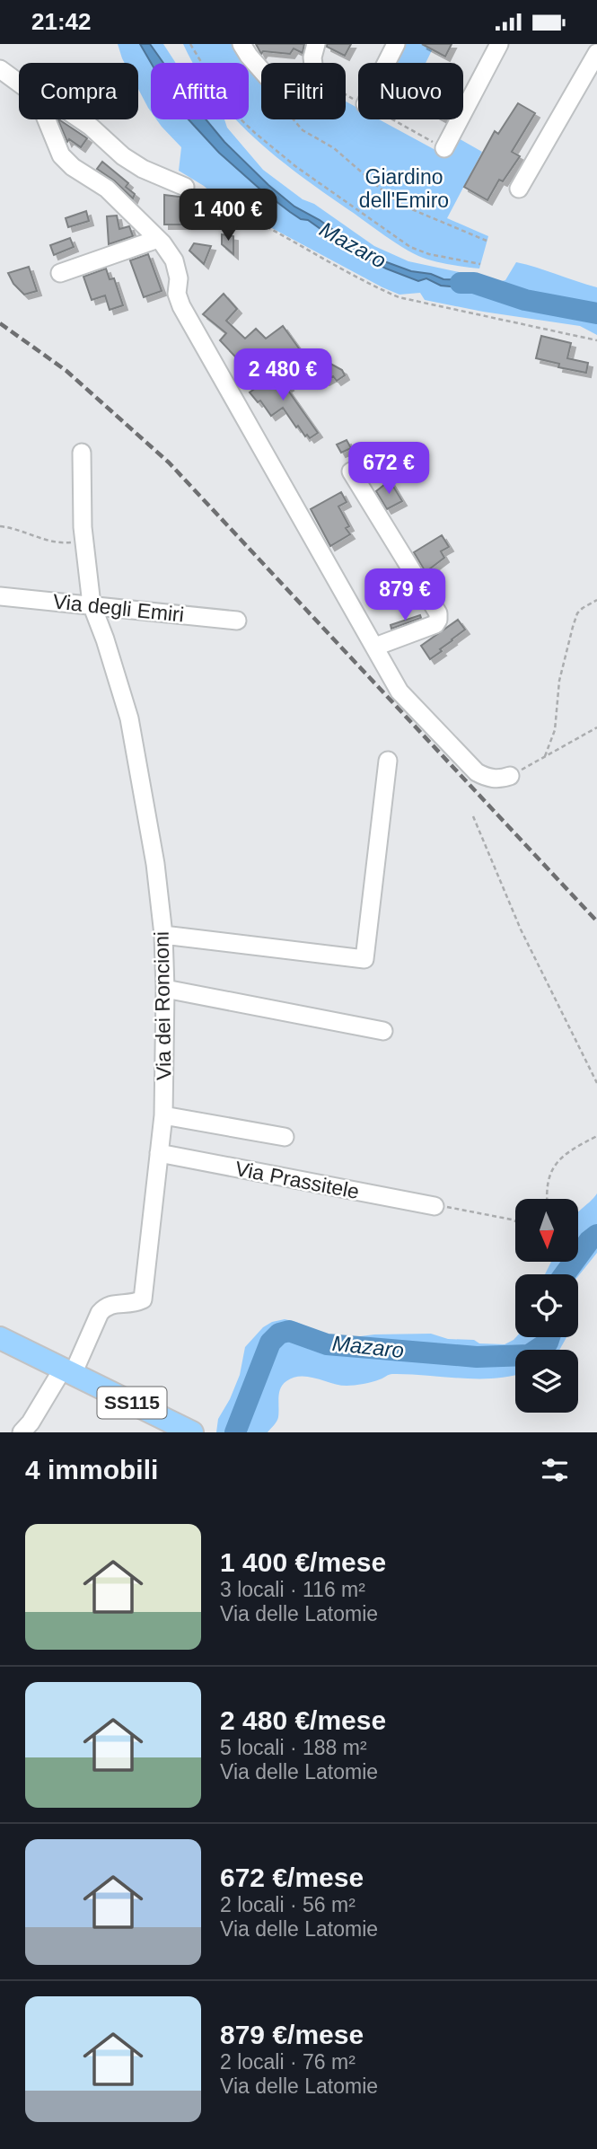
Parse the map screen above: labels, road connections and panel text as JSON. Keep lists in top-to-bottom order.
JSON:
{
  "streets": {
    "main road": ["SS115"],
    "street": ["Via degli Emiri", "Via dei Roncioni", "Via Prassitele"]
  },
  "crossings": [
    ["Via degli Emiri", "Via dei Roncioni"],
    ["Via dei Roncioni", "Via Prassitele"],
    ["Via dei Roncioni", "SS115"]
  ],
  "water": ["Mazaro"],
  "parks": ["Giardino dell'Emiro"],
  "north": "bottom",
  "page": {
    "status": "21:42",
    "chip": [
      "Compra",
      "Affitta",
      "Filtri",
      "Nuovo"
    ],
    "price": [
      "1 400 €",
      "2 480 €",
      "672 €",
      "879 €"
    ],
    "heading": "4 immobili",
    "list": [
      {
        "name": "1 400 €/mese",
        "note": "3 locali · 116 m² · Via delle Latomie"
      },
      {
        "name": "2 480 €/mese",
        "note": "5 locali · 188 m² · Via delle Latomie"
      },
      {
        "name": "672 €/mese",
        "note": "2 locali · 56 m² · Via delle Latomie"
      },
      {
        "name": "879 €/mese",
        "note": "2 locali · 76 m² · Via delle Latomie"
      }
    ]
  }
}
